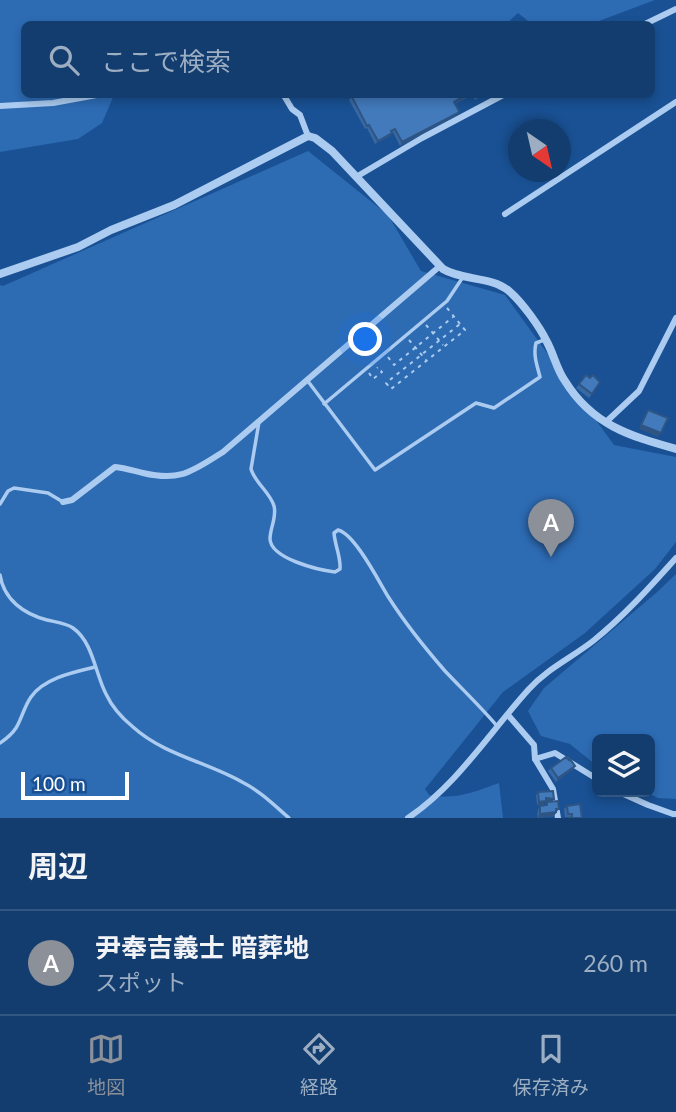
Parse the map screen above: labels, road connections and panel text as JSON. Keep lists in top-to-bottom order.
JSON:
{
  "scale_bar": "100 m",
  "north": "bottom right",
  "page": {
    "search": "ここで検索",
    "pins": "A",
    "scale": "100 m",
    "heading": "周辺",
    "list": [
      {
        "mark": "A",
        "name": "尹奉吉義士 暗葬地",
        "note": "スポット",
        "value": "260 m"
      }
    ],
    "nav": ["地図", "経路", "保存済み"]
  }
}
